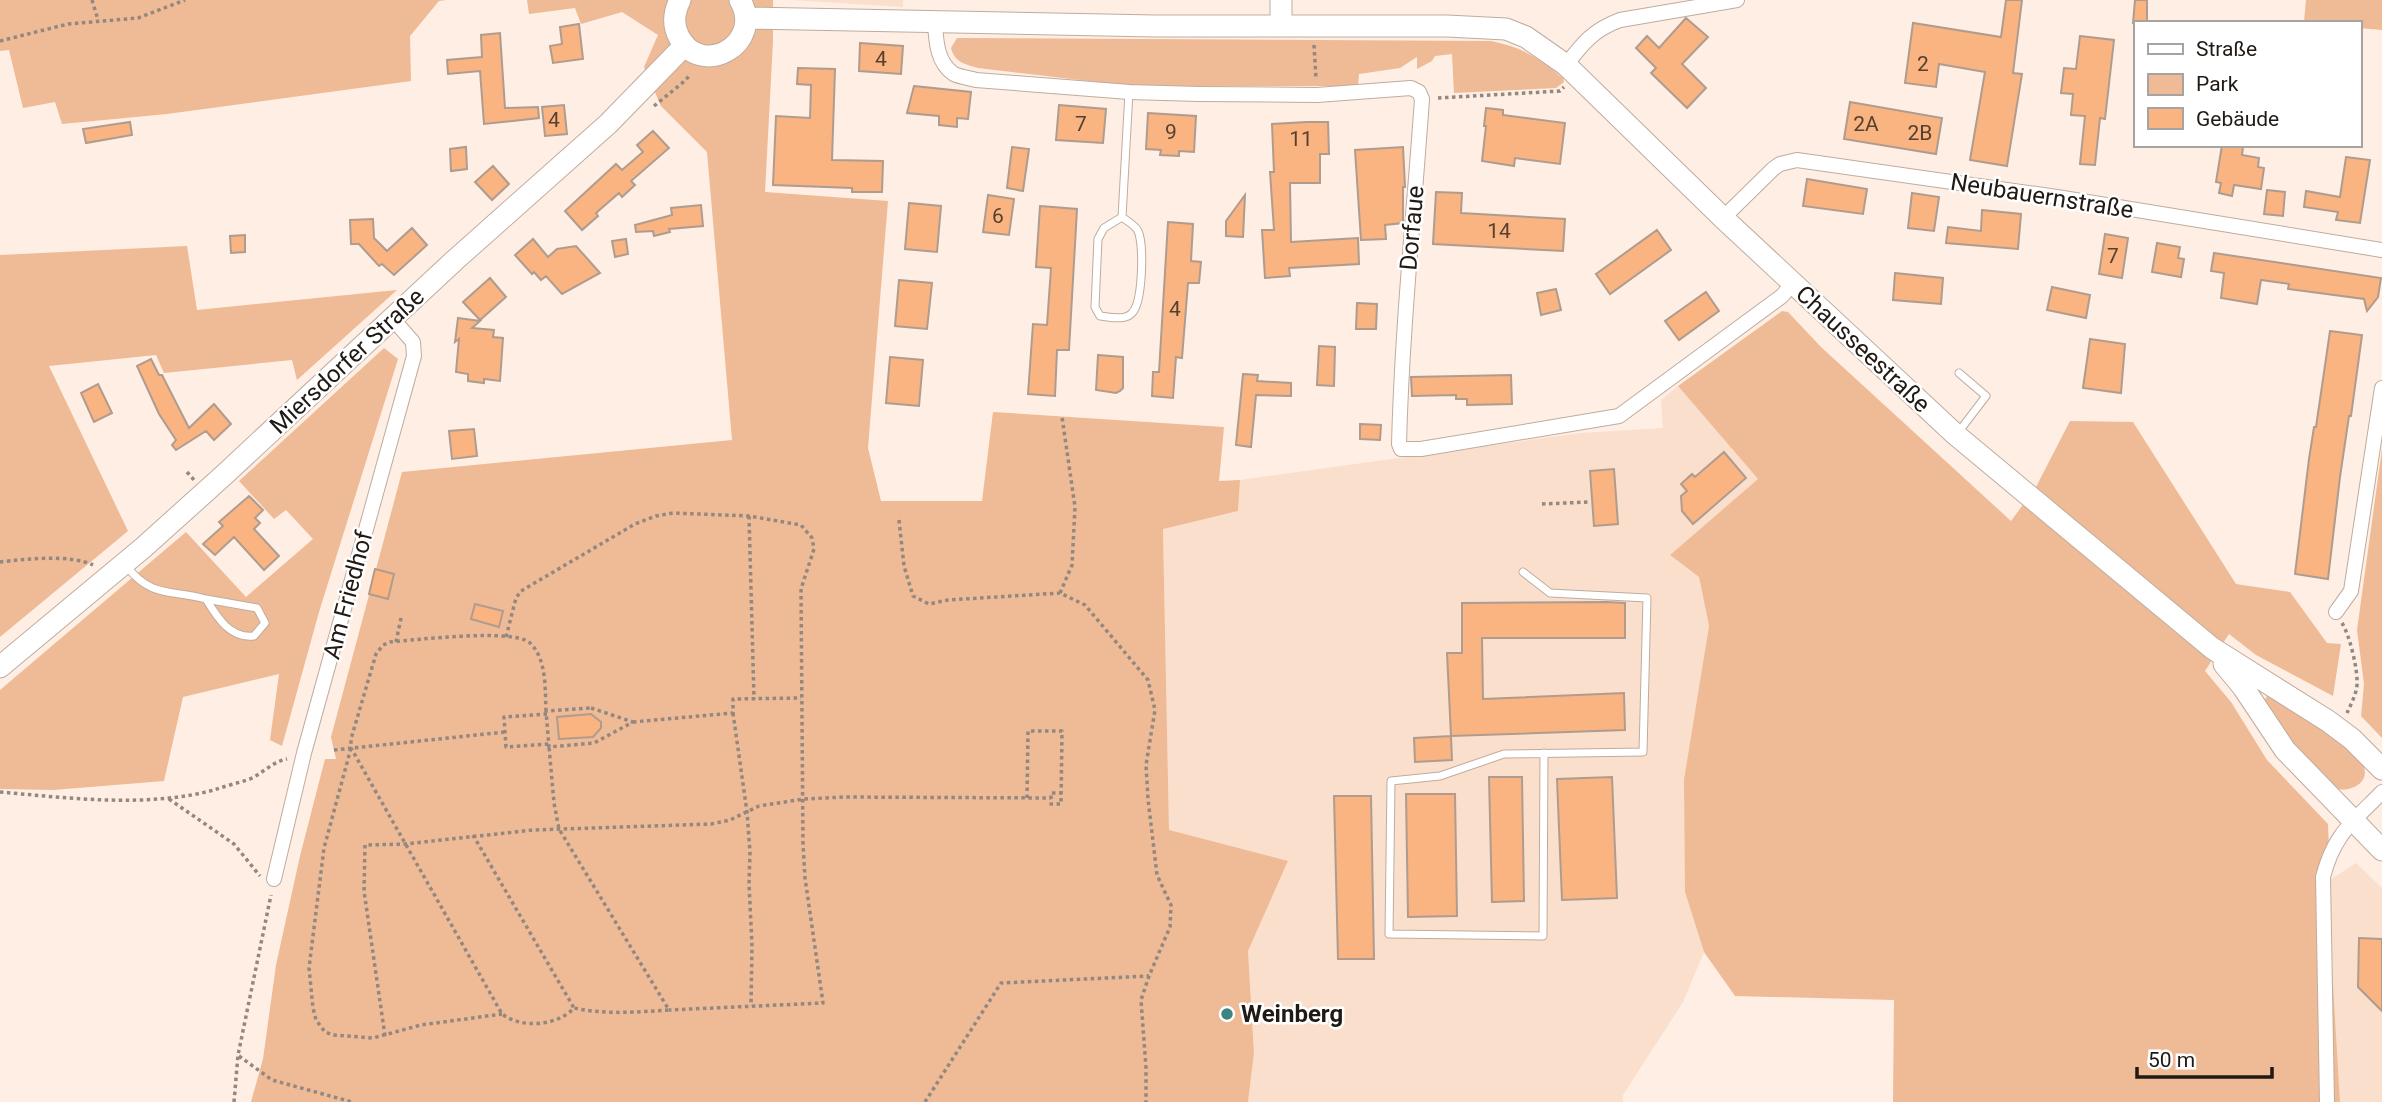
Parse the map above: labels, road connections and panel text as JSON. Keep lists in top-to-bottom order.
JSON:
{
  "streets": {
    "street": [
      "Neubauernstraße",
      "Dorfaue",
      "Chausseestraße",
      "Miersdorfer Straße",
      "Am Friedhof"
    ]
  },
  "crossings": [
    ["Neubauernstraße", "Chausseestraße"],
    ["Dorfaue", "Chausseestraße"],
    ["Miersdorfer Straße", "Am Friedhof"]
  ],
  "places": ["Weinberg"],
  "house_numbers": [
    "4",
    "2",
    "4",
    "7",
    "2A",
    "9",
    "2B",
    "11",
    "6",
    "14",
    "7",
    "4"
  ],
  "legend": ["Straße", "Park", "Gebäude"],
  "scale_bar": "50 m"
}
